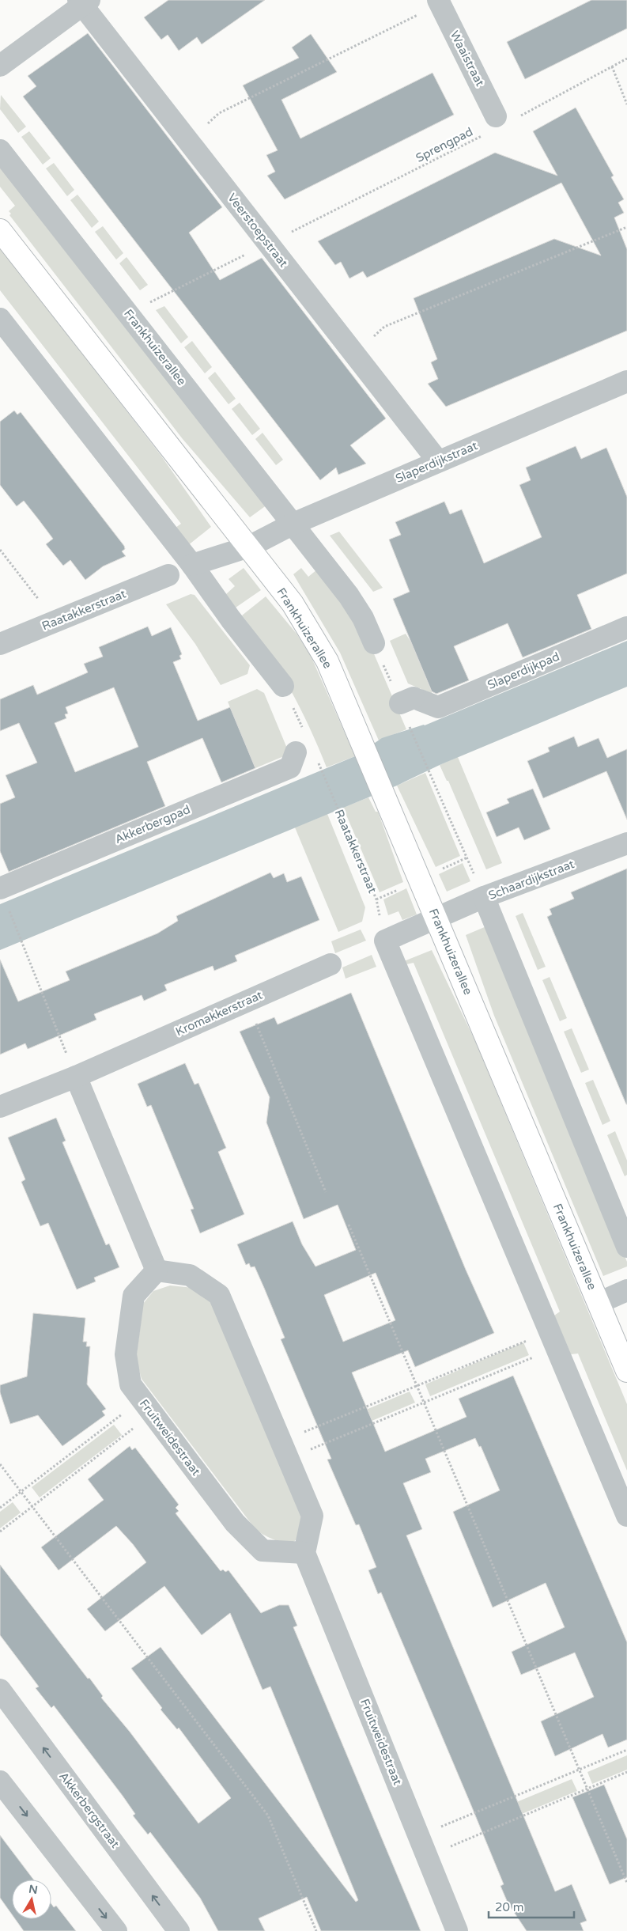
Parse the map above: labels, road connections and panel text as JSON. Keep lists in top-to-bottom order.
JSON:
{
  "streets": {
    "main road": ["Frankhuizerallee"],
    "street": [
      "Waaistraat",
      "Veerstoepstraat",
      "Slaperdijkstraat",
      "Raatakkerstraat",
      "Slaperdijkpad",
      "Akkerbergpad",
      "Schaardijkstraat",
      "Kromakkerstraat",
      "Fruitweidestraat",
      "Akkerbergstraat"
    ],
    "path": ["Sprengpad"]
  },
  "crossings": [
    ["Waaistraat", "Sprengpad"],
    ["Sprengpad", "Veerstoepstraat"],
    ["Sprengpad", "Frankhuizerallee"],
    ["Veerstoepstraat", "Slaperdijkstraat"],
    ["Frankhuizerallee", "Slaperdijkstraat"],
    ["Frankhuizerallee", "Schaardijkstraat"],
    ["Raatakkerstraat", "Akkerbergpad"]
  ],
  "scale_bar": "20 m",
  "north": "top"
}
